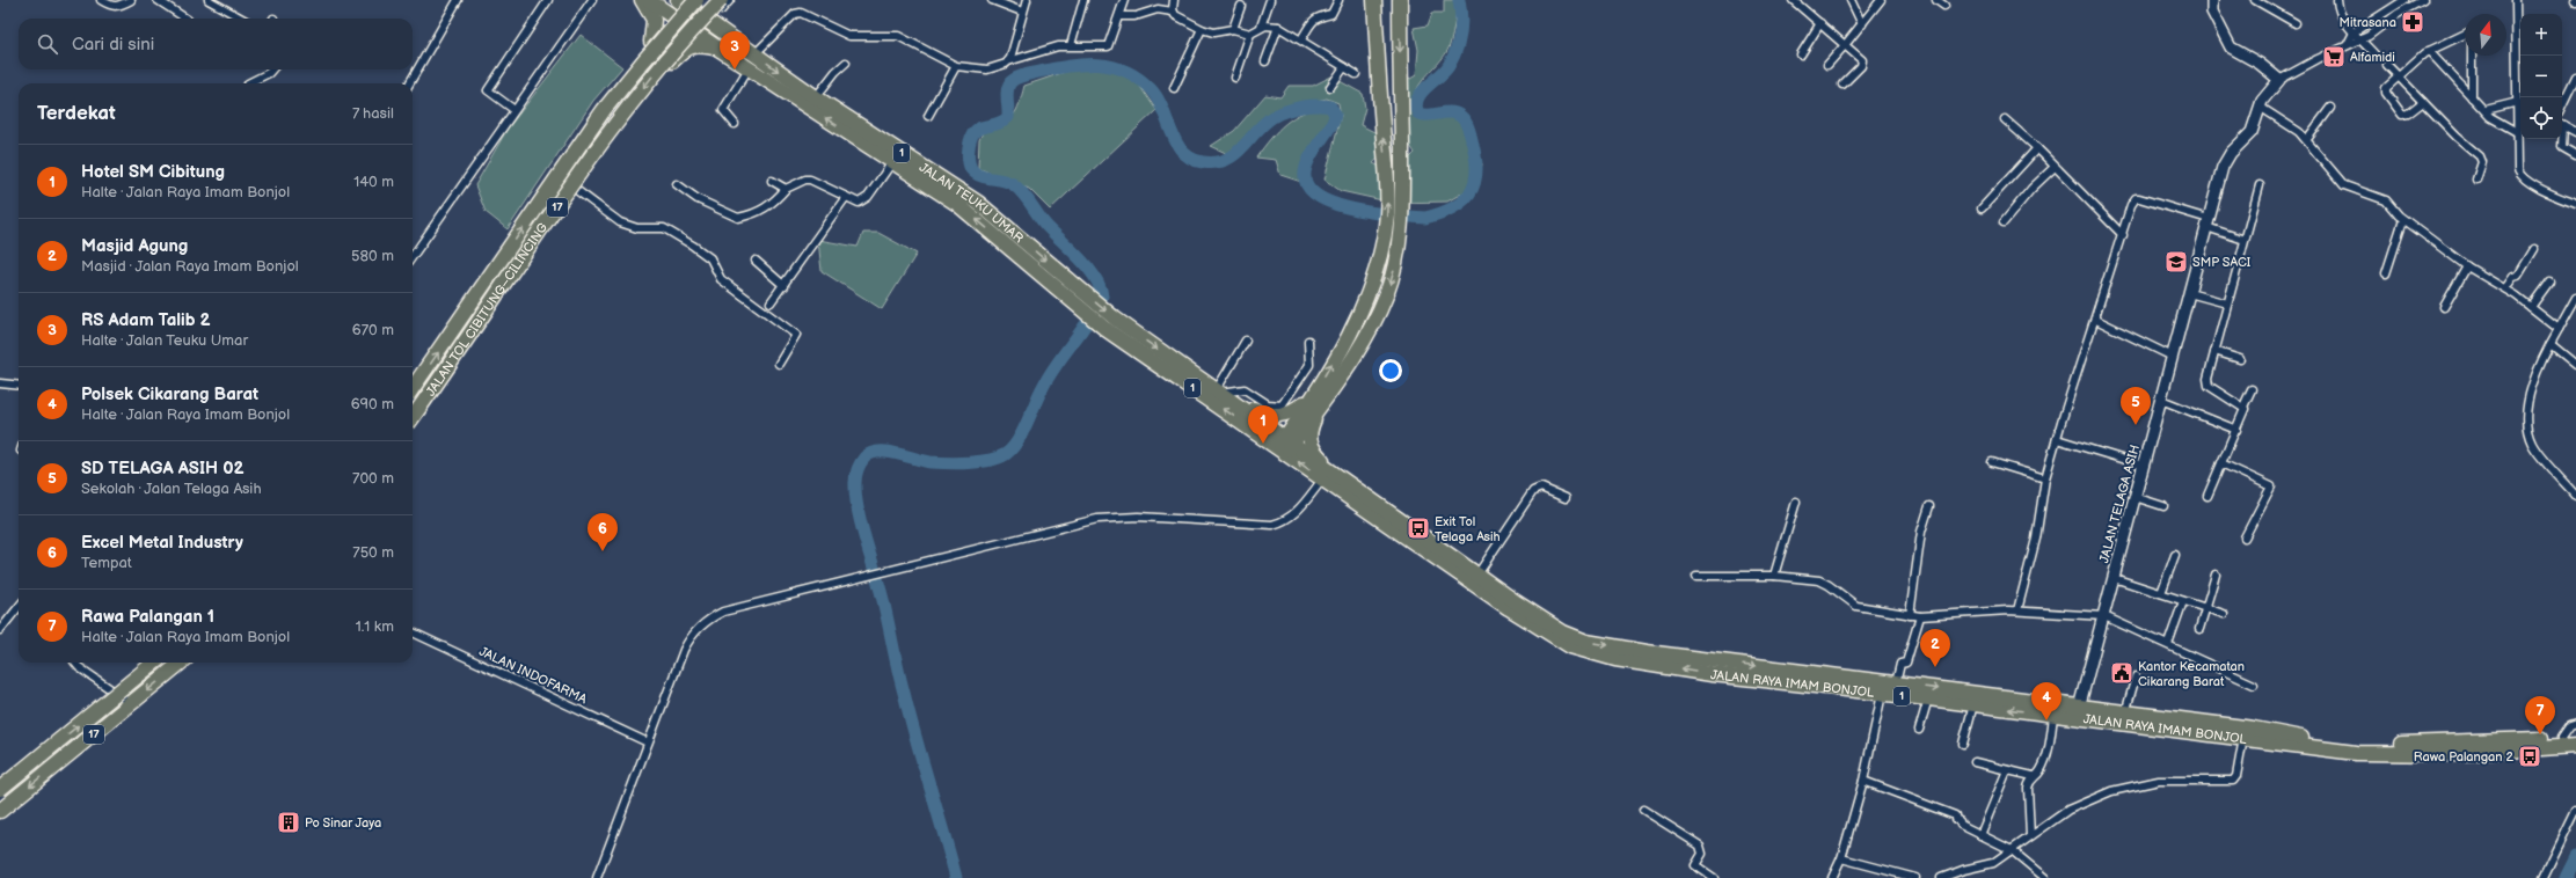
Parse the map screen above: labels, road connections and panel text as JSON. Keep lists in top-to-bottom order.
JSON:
{
  "streets": {
    "highway": [
      "1",
      "JALAN TEUKU UMAR",
      "17",
      "JALAN TOL CIBITUNG–CILINCING",
      "JALAN RAYA IMAM BONJOL"
    ],
    "street": ["JALAN TELAGA ASIH", "JALAN INDOFARMA"]
  },
  "crossings": [
    ["JALAN TEUKU UMAR", "JALAN TOL CIBITUNG–CILINCING"],
    ["JALAN TEUKU UMAR", "JALAN RAYA IMAM BONJOL"],
    ["JALAN TELAGA ASIH", "JALAN RAYA IMAM BONJOL"]
  ],
  "places": {
    "pharmacy": ["Mitrasana"],
    "supermarket": ["Alfamidi"],
    "school or university": ["SMP SACI"],
    "bus stop": ["Exit Tol Telaga Asih", "Rawa Palangan 2"],
    "public building": ["Kantor Kecamatan Cikarang Barat"],
    "building": ["Po Sinar Jaya"]
  },
  "north": "top",
  "page": {
    "map_buttons": ["+", "−"],
    "search": "Cari di sini",
    "pins": [
      "3",
      "5",
      "1",
      "6",
      "2",
      "4",
      "7"
    ],
    "heading": ["Terdekat", "7 hasil"],
    "list": [
      {
        "mark": "1",
        "name": "Hotel SM Cibitung",
        "note": "Halte · Jalan Raya Imam Bonjol",
        "value": "140 m"
      },
      {
        "mark": "2",
        "name": "Masjid Agung",
        "note": "Masjid · Jalan Raya Imam Bonjol",
        "value": "580 m"
      },
      {
        "mark": "3",
        "name": "RS Adam Talib 2",
        "note": "Halte · Jalan Teuku Umar",
        "value": "670 m"
      },
      {
        "mark": "4",
        "name": "Polsek Cikarang Barat",
        "note": "Halte · Jalan Raya Imam Bonjol",
        "value": "690 m"
      },
      {
        "mark": "5",
        "name": "SD TELAGA ASIH 02",
        "note": "Sekolah · Jalan Telaga Asih",
        "value": "700 m"
      },
      {
        "mark": "6",
        "name": "Excel Metal Industry",
        "note": "Tempat",
        "value": "750 m"
      },
      {
        "mark": "7",
        "name": "Rawa Palangan 1",
        "note": "Halte · Jalan Raya Imam Bonjol",
        "value": "1.1 km"
      }
    ]
  }
}
